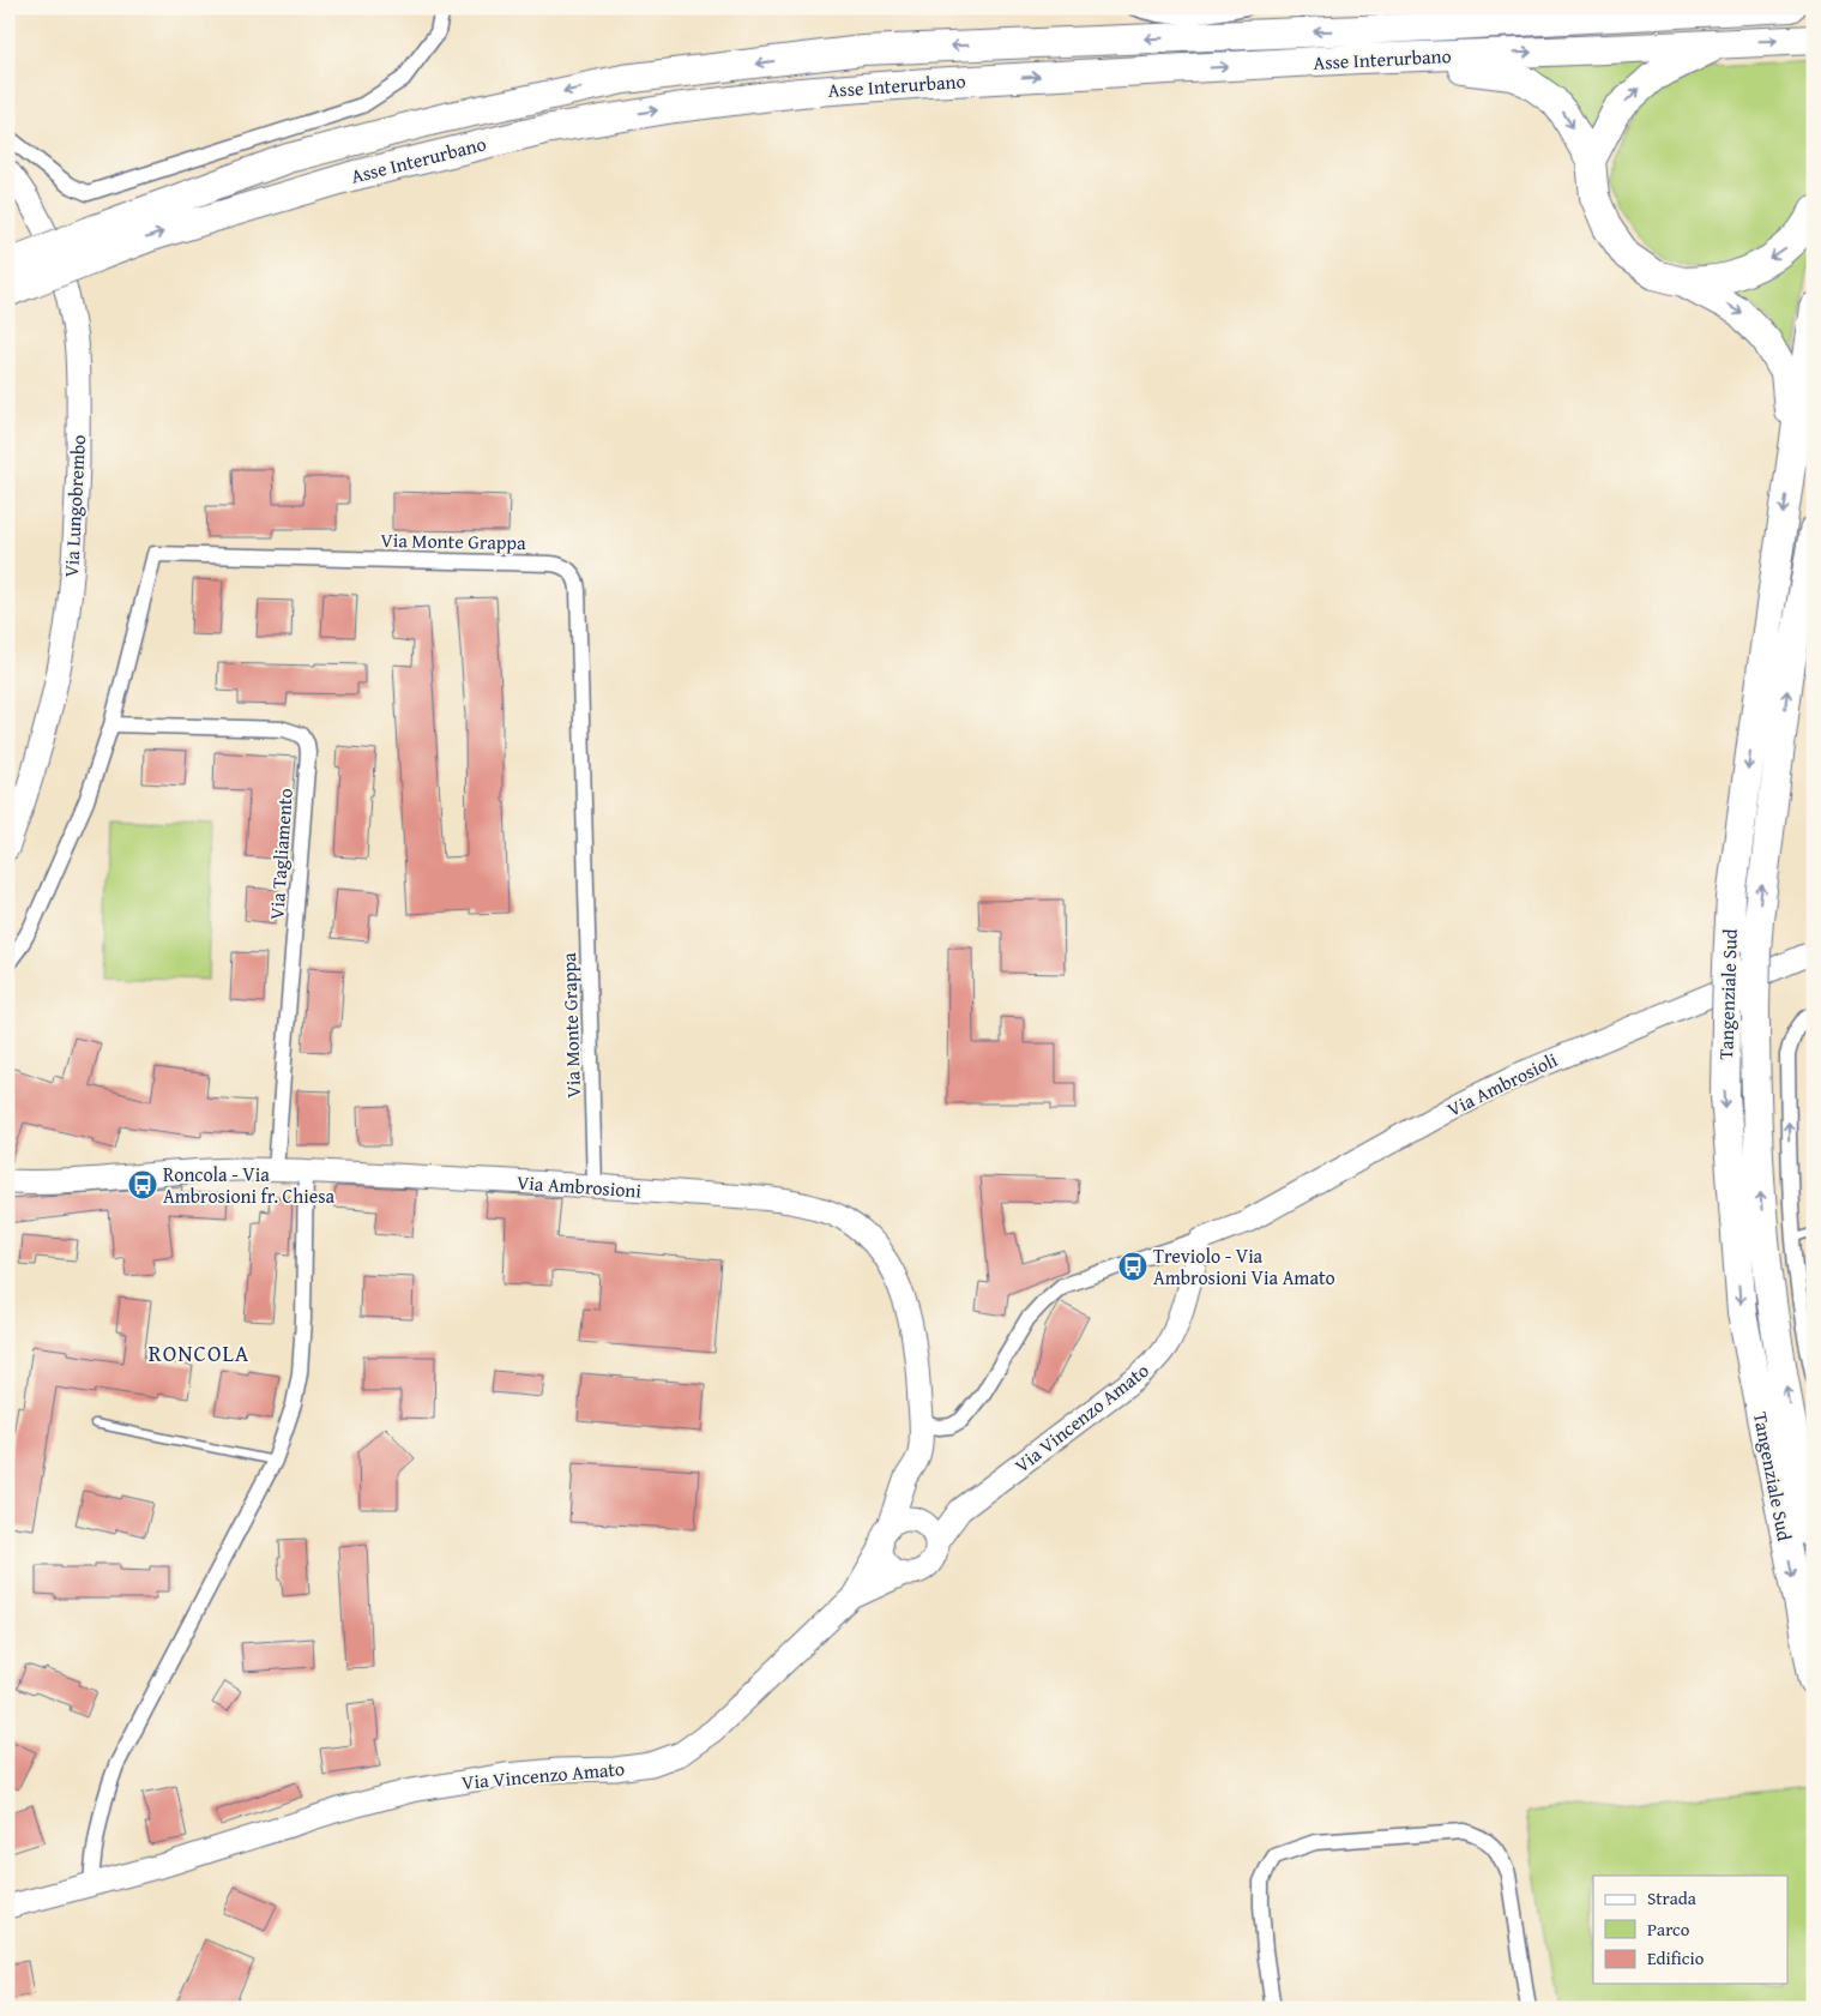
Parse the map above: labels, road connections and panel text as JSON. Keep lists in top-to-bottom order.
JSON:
{
  "streets": {
    "highway": ["Asse Interurbano", "Tangenziale Sud"],
    "street": [
      "Via Lungobrembo",
      "Via Monte Grappa",
      "Via Tagliamento",
      "Via Ambrosioli",
      "Via Ambrosioni",
      "Via Vincenzo Amato"
    ]
  },
  "crossings": [
    ["Via Monte Grappa", "Via Tagliamento"],
    ["Via Monte Grappa", "Via Ambrosioni"],
    ["Via Tagliamento", "Via Ambrosioni"],
    ["Via Ambrosioli", "Via Vincenzo Amato"],
    ["Via Ambrosioni", "Via Vincenzo Amato"]
  ],
  "districts": ["RONCOLA"],
  "places": {
    "bus stop": ["Roncola - Via Ambrosioni fr. Chiesa", "Treviolo - Via Ambrosioni Via Amato"]
  },
  "legend": ["Strada", "Parco", "Edificio"]
}
